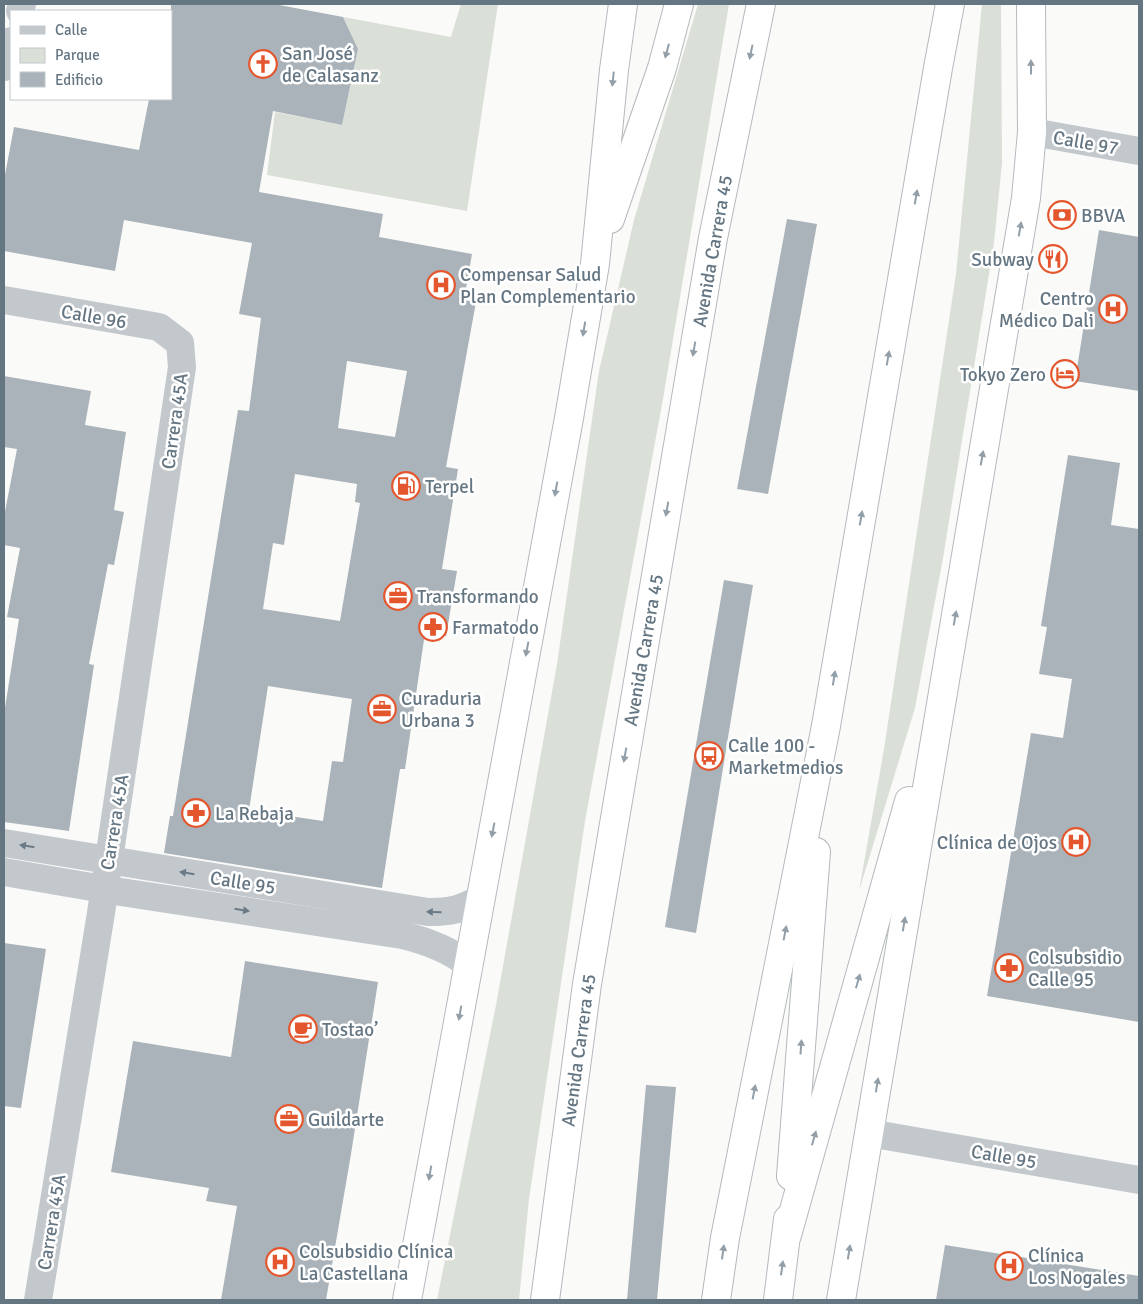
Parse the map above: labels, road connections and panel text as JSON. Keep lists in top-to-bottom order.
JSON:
{
  "streets": {
    "highway": ["Avenida Carrera 45"],
    "street": [
      "Calle 97",
      "Calle 96",
      "Carrera 45A",
      "Calle 95"
    ]
  },
  "crossings": [
    ["Calle 96", "Carrera 45A"],
    ["Carrera 45A", "Calle 95"]
  ],
  "places": {
    "church": ["San José de Calasanz"],
    "bank": ["BBVA"],
    "restaurant": ["Subway"],
    "hospital": [
      "Compensar Salud Plan Complementario",
      "Centro Médico Dali",
      "Clínica de Ojos",
      "Colsubsidio Clínica La Castellana",
      "Clínica Los Nogales"
    ],
    "hotel": ["Tokyo Zero"],
    "fuel station": ["Terpel"],
    "office": ["Transformando", "Curaduria Urbana 3", "Guildarte"],
    "pharmacy": ["Farmatodo", "La Rebaja", "Colsubsidio Calle 95"],
    "bus stop": ["Calle 100 - Marketmedios"],
    "cafe": ["Tostao’"]
  },
  "legend": ["Calle", "Parque", "Edificio"]
}
